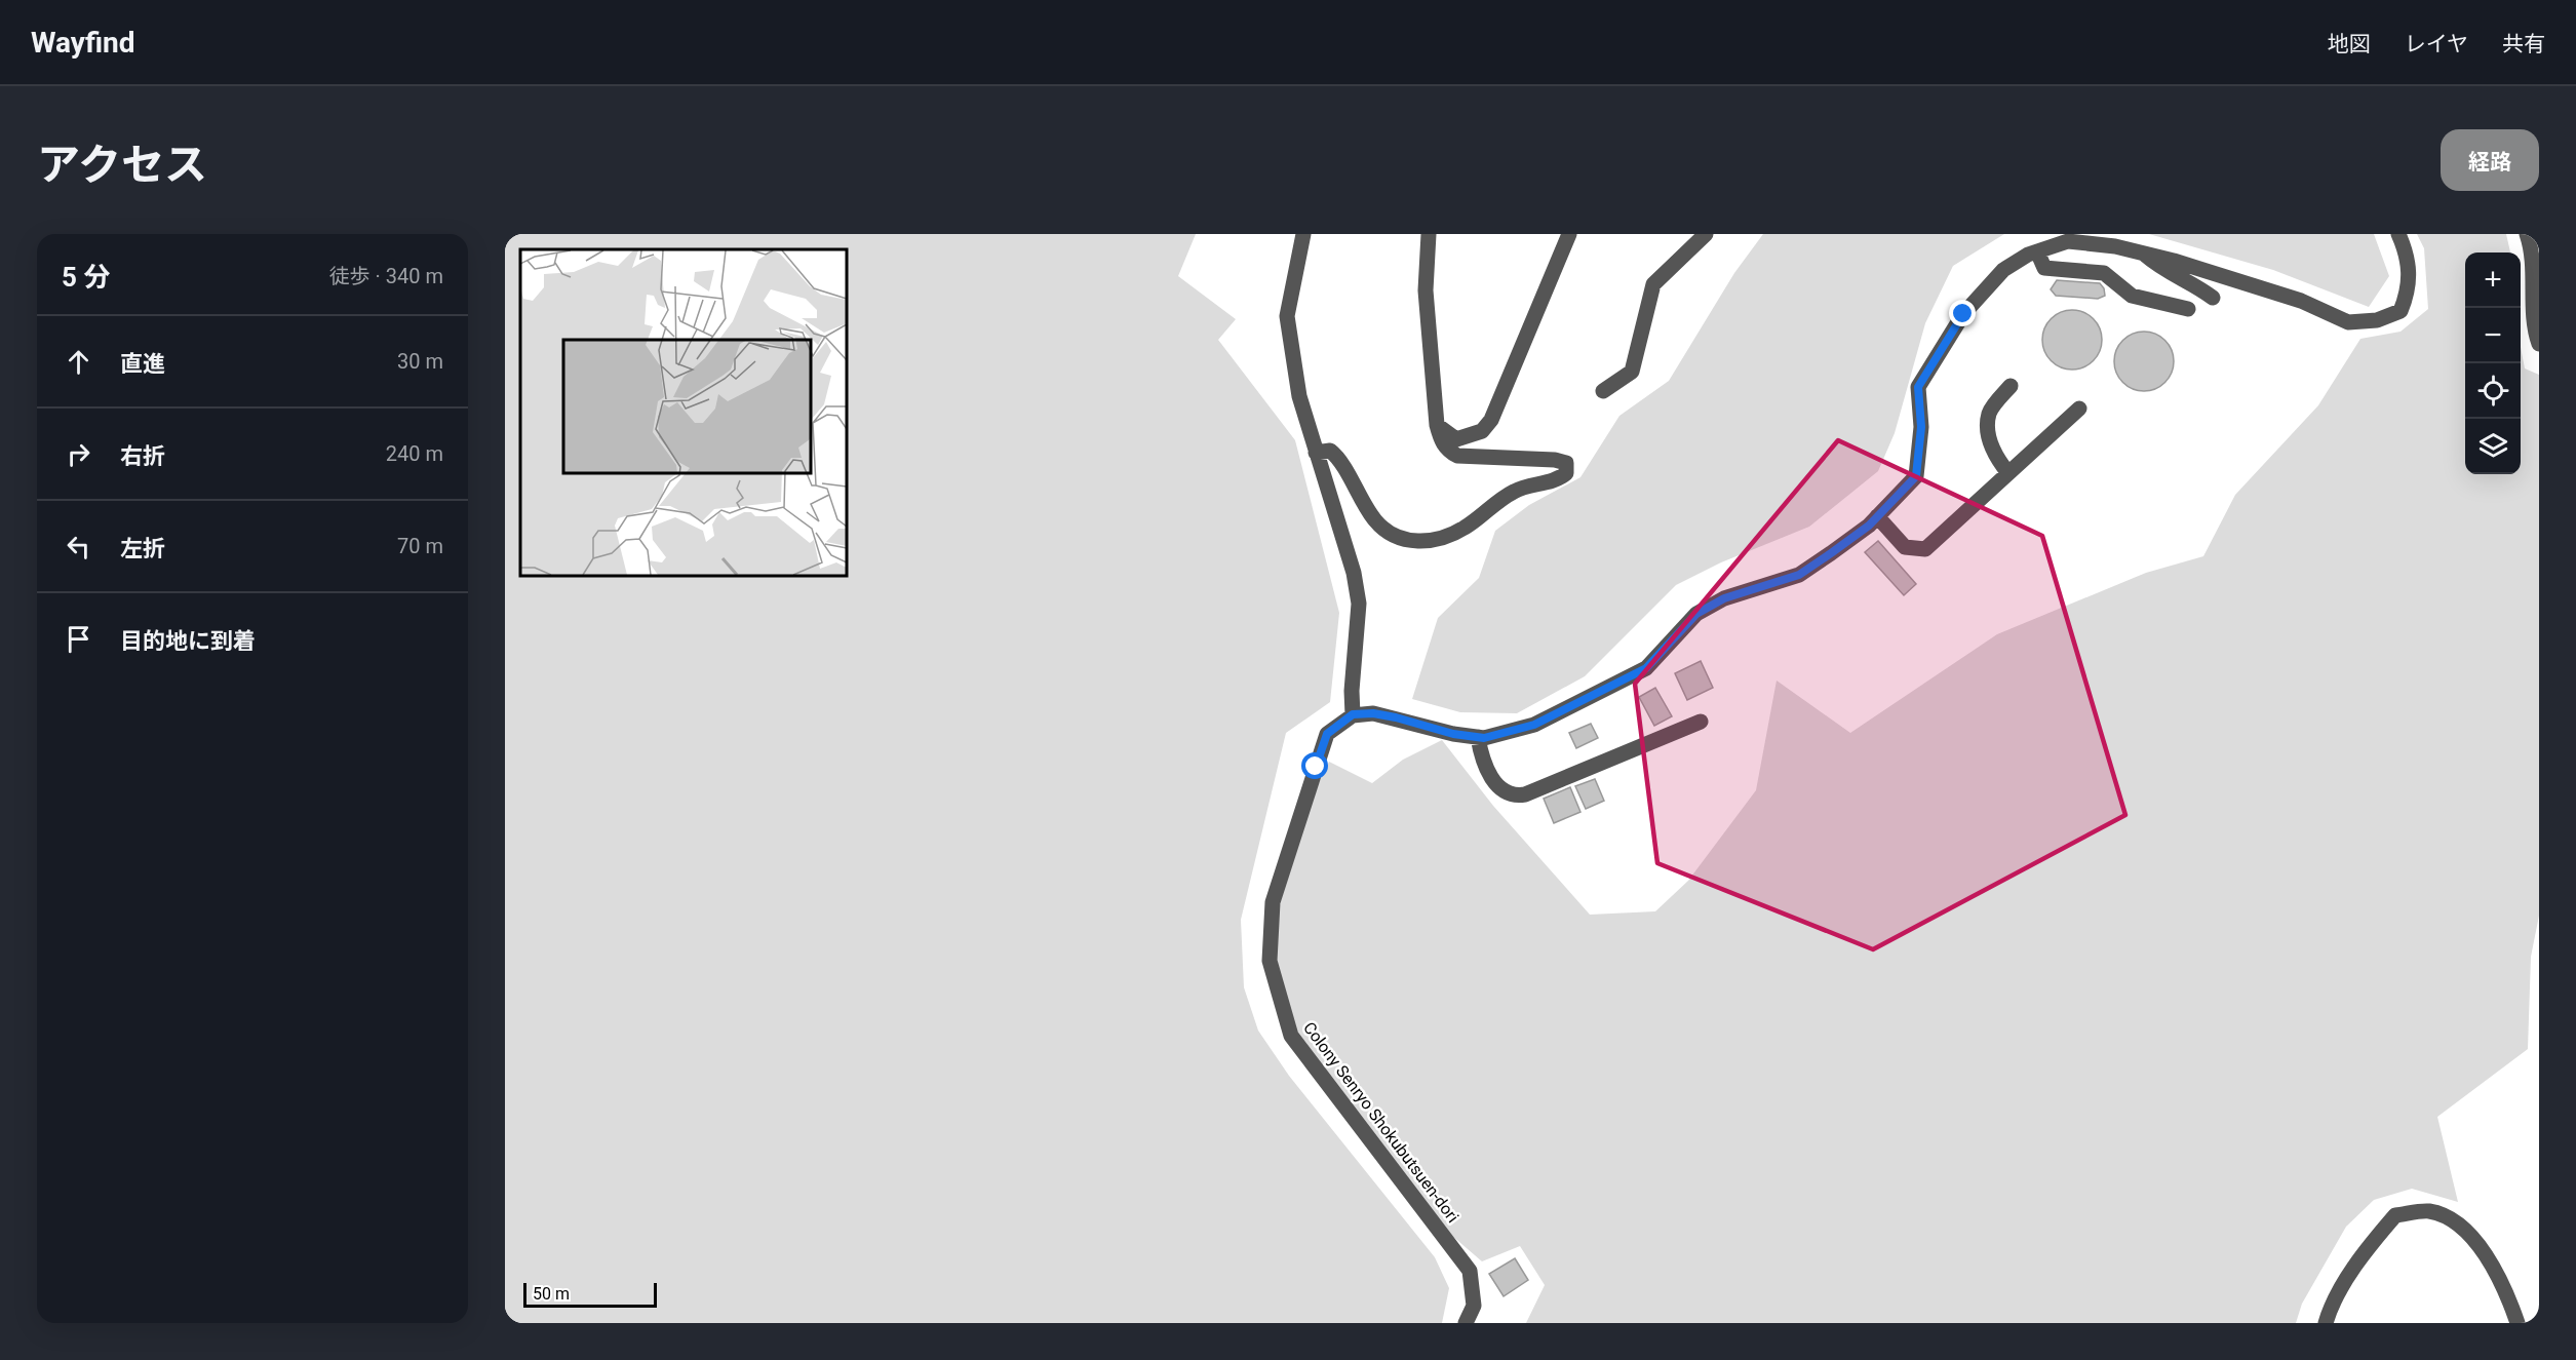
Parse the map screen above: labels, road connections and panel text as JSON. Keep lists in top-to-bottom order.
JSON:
{
  "streets": {
    "street": ["Colony Senryo Shokubutsuen-dori"]
  },
  "scale_bar": "50 m",
  "page": {
    "header": "Wayfind",
    "nav": ["地図", "レイヤ", "共有"],
    "title": "アクセス",
    "buttons": "経路",
    "heading": ["5 分", "徒歩 · 340 m"],
    "map_buttons": ["+", "−"],
    "list": [
      ["直進", "30 m"],
      ["右折", "240 m"],
      ["左折", "70 m"],
      "目的地に到着"
    ],
    "scale": "50 m"
  }
}
